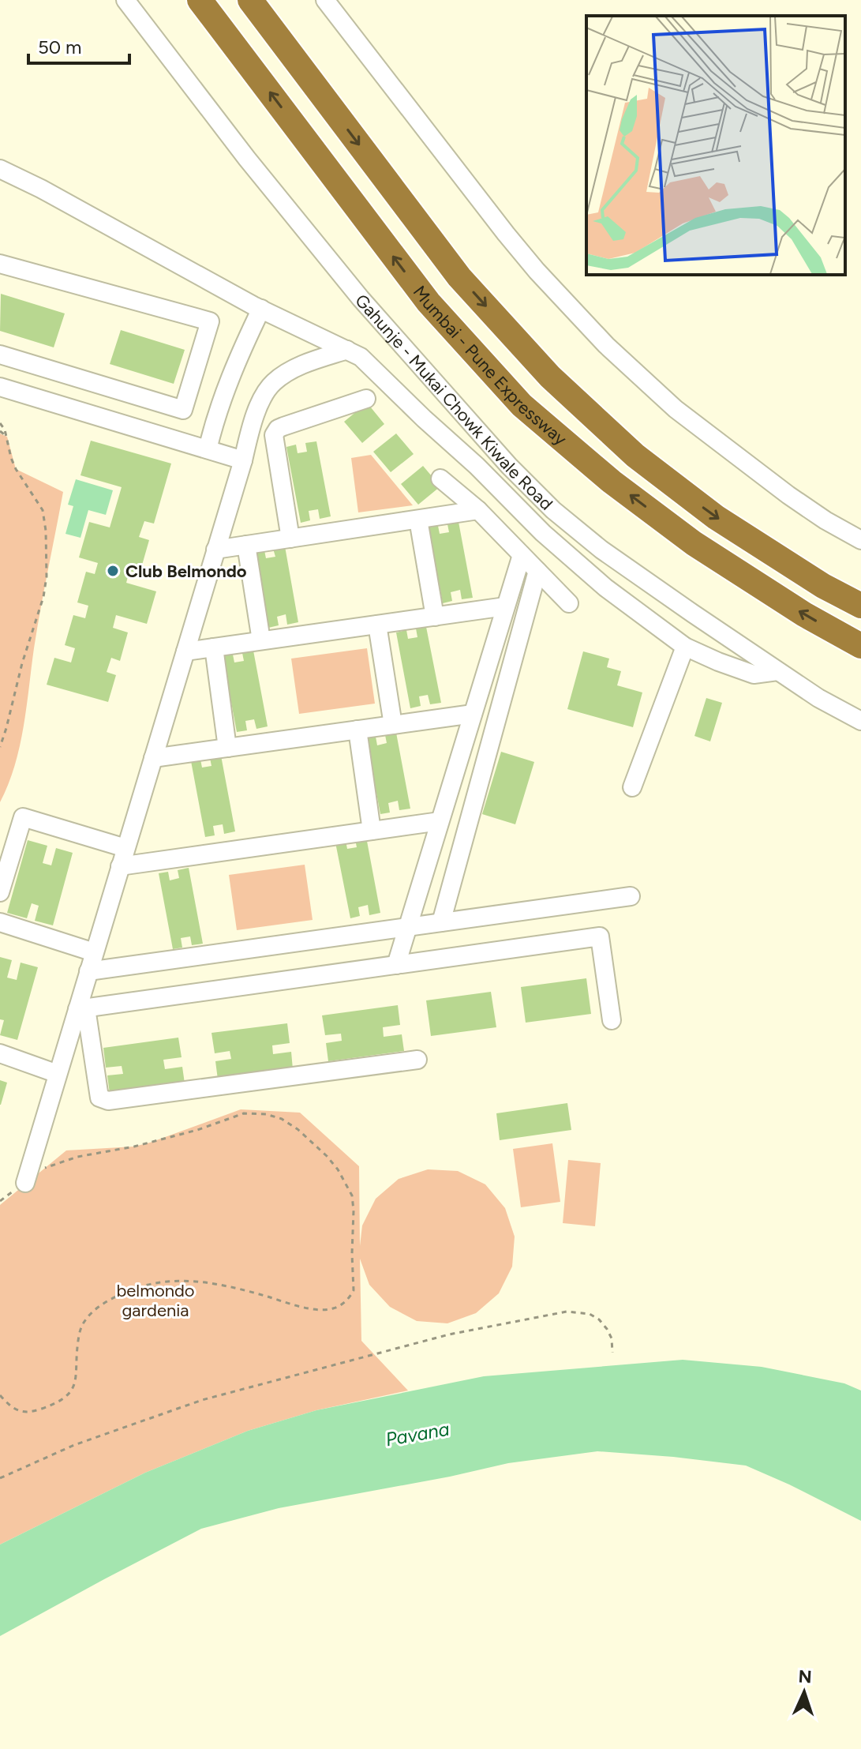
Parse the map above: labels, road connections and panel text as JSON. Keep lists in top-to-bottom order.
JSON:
{
  "streets": {
    "highway": ["Mumbai - Pune Expressway"],
    "street": ["Gahunje - Mukai Chowk Kiwale Road"]
  },
  "water": ["Pavana"],
  "parks": ["belmondo gardenia"],
  "places": ["Club Belmondo"],
  "scale_bar": "50 m",
  "north": "top"
}
